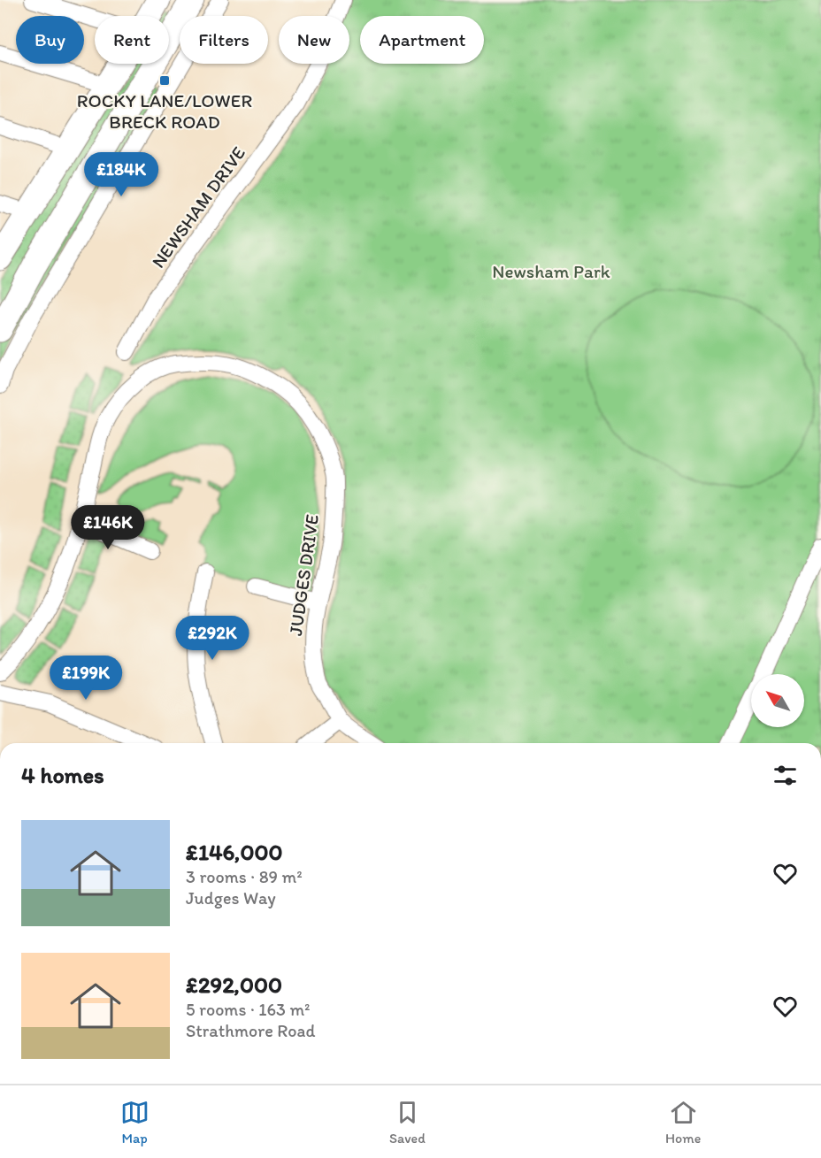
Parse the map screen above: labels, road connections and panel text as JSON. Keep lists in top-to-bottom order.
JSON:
{
  "streets": {
    "street": ["NEWSHAM DRIVE", "JUDGES DRIVE"]
  },
  "parks": ["Newsham Park"],
  "places": {
    "transit": ["ROCKY LANE/LOWER BRECK ROAD"]
  },
  "north": "top left",
  "page": {
    "chip": [
      "Buy",
      "Rent",
      "Filters",
      "New",
      "Apartment"
    ],
    "price": [
      "£184K",
      "£146K",
      "£292K",
      "£199K"
    ],
    "heading": "4 homes",
    "list": [
      {
        "name": "£146,000",
        "note": "3 rooms · 89 m² · Judges Way"
      },
      {
        "name": "£292,000",
        "note": "5 rooms · 163 m² · Strathmore Road"
      }
    ],
    "tabs": ["Map", "Saved", "Home"]
  }
}
